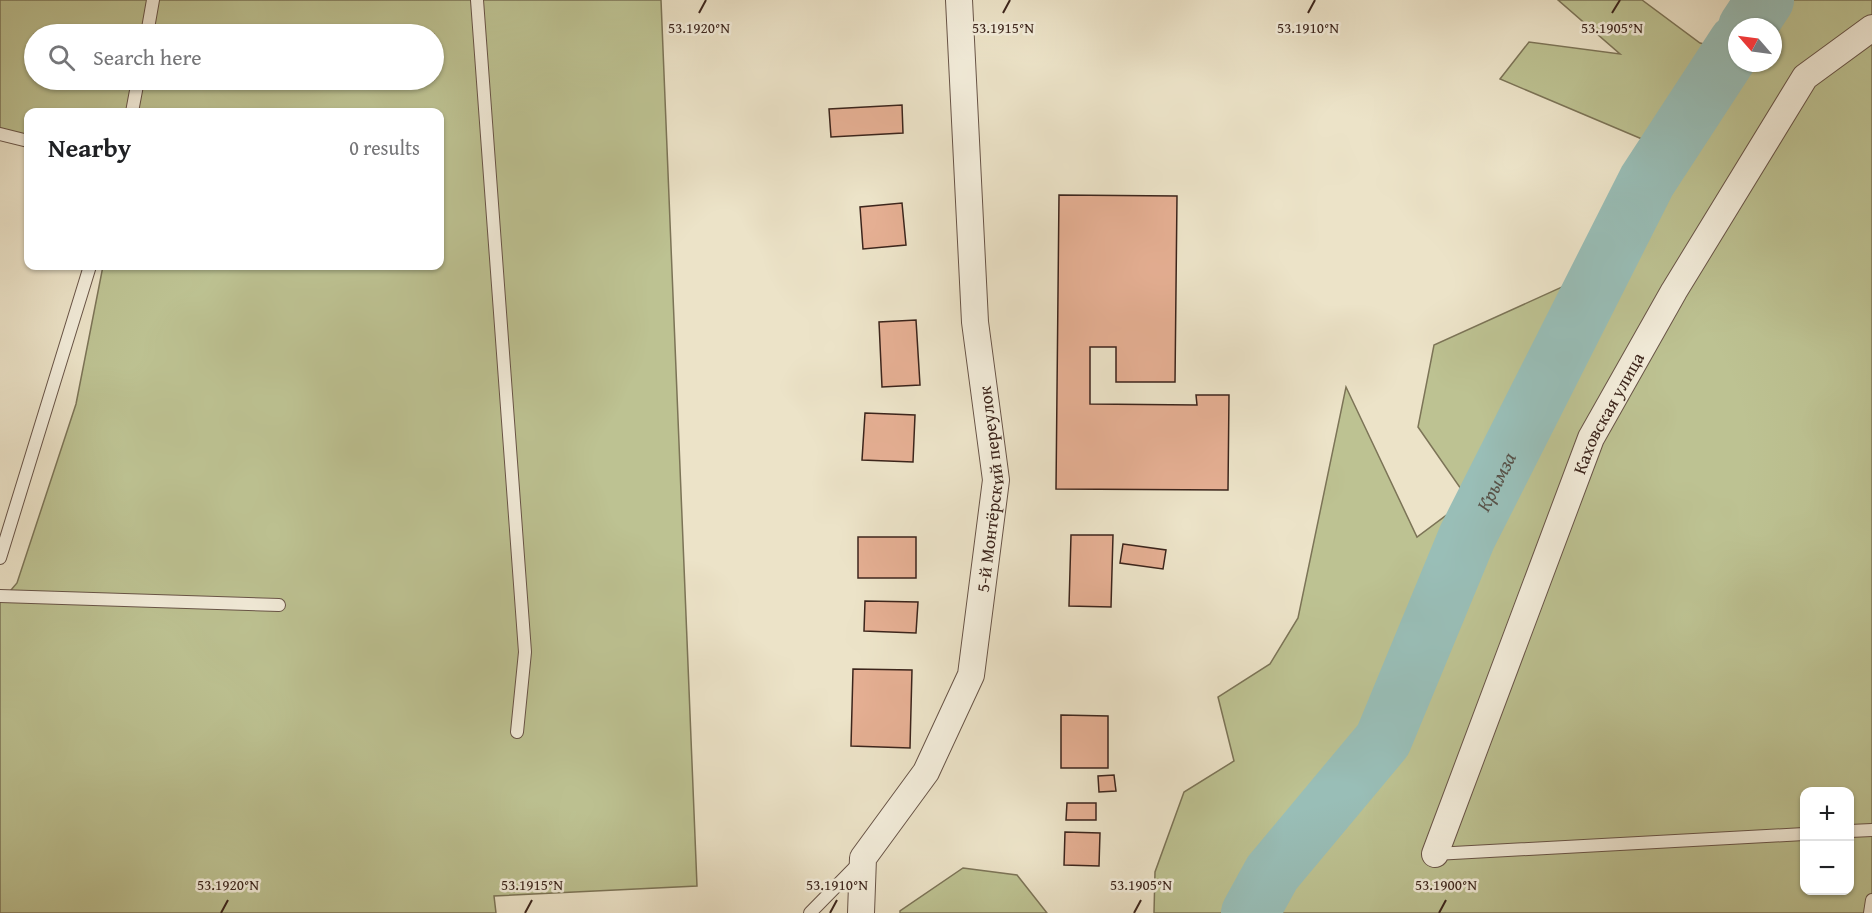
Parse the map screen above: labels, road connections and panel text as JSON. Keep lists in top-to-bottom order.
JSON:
{
  "streets": {
    "street": ["Каховская улица", "5-й Монтёрский переулок"]
  },
  "water": ["Крымза"],
  "north": "top left",
  "page": {
    "search": "Search here",
    "heading": ["Nearby", "0 results"],
    "map_buttons": ["+", "−"]
  },
  "coordinates": [
    "53.1920°N",
    "53.1915°N",
    "53.1910°N",
    "53.1905°N",
    "53.1900°N"
  ]
}
